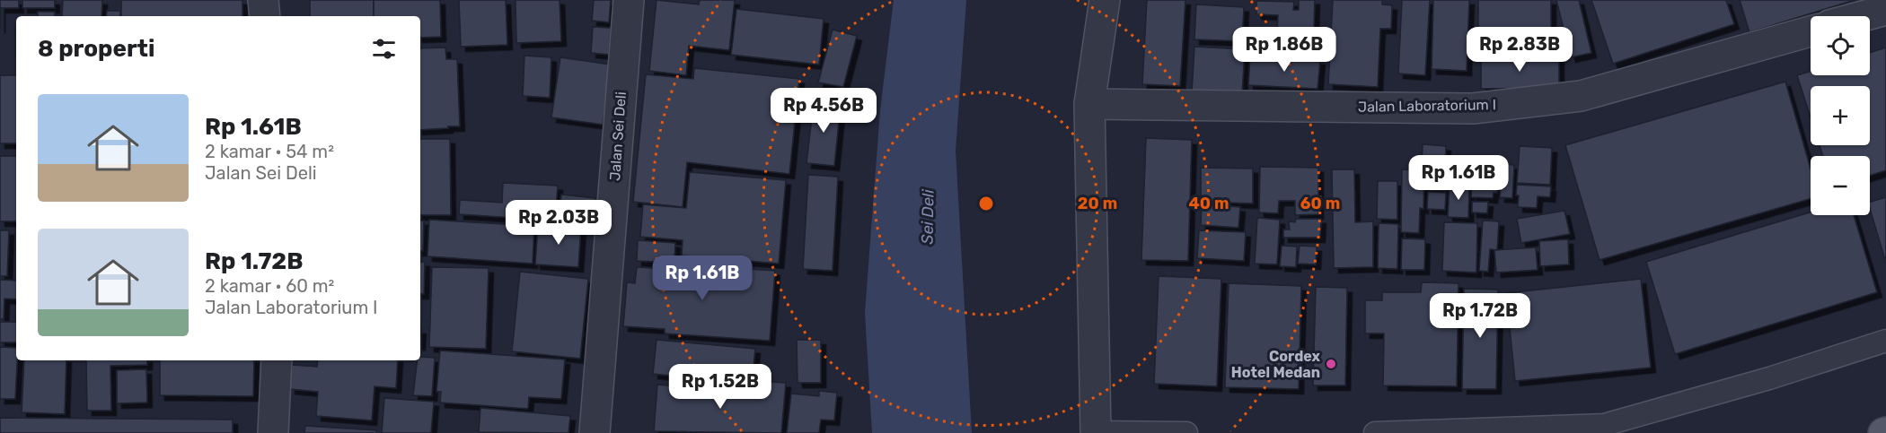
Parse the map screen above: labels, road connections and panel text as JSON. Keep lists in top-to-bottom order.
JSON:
{
  "streets": {
    "street": ["Jalan Laboratorium I", "Jalan Sei Deli"]
  },
  "water": ["Sei Deli"],
  "places": ["Cordex Hotel Medan"],
  "page": {
    "map_buttons": ["+", "−"],
    "heading": "8 properti",
    "price": [
      "Rp 1.86B",
      "Rp 2.83B",
      "Rp 4.56B",
      "Rp 1.61B",
      "Rp 2.03B",
      "Rp 1.61B",
      "Rp 1.72B",
      "Rp 1.52B"
    ],
    "list": [
      {
        "name": "Rp 1.61B",
        "note": "2 kamar · 54 m² · Jalan Sei Deli"
      },
      {
        "name": "Rp 1.72B",
        "note": "2 kamar · 60 m² · Jalan Laboratorium I"
      }
    ]
  },
  "rings": ["20 m", "40 m", "60 m"]
}
